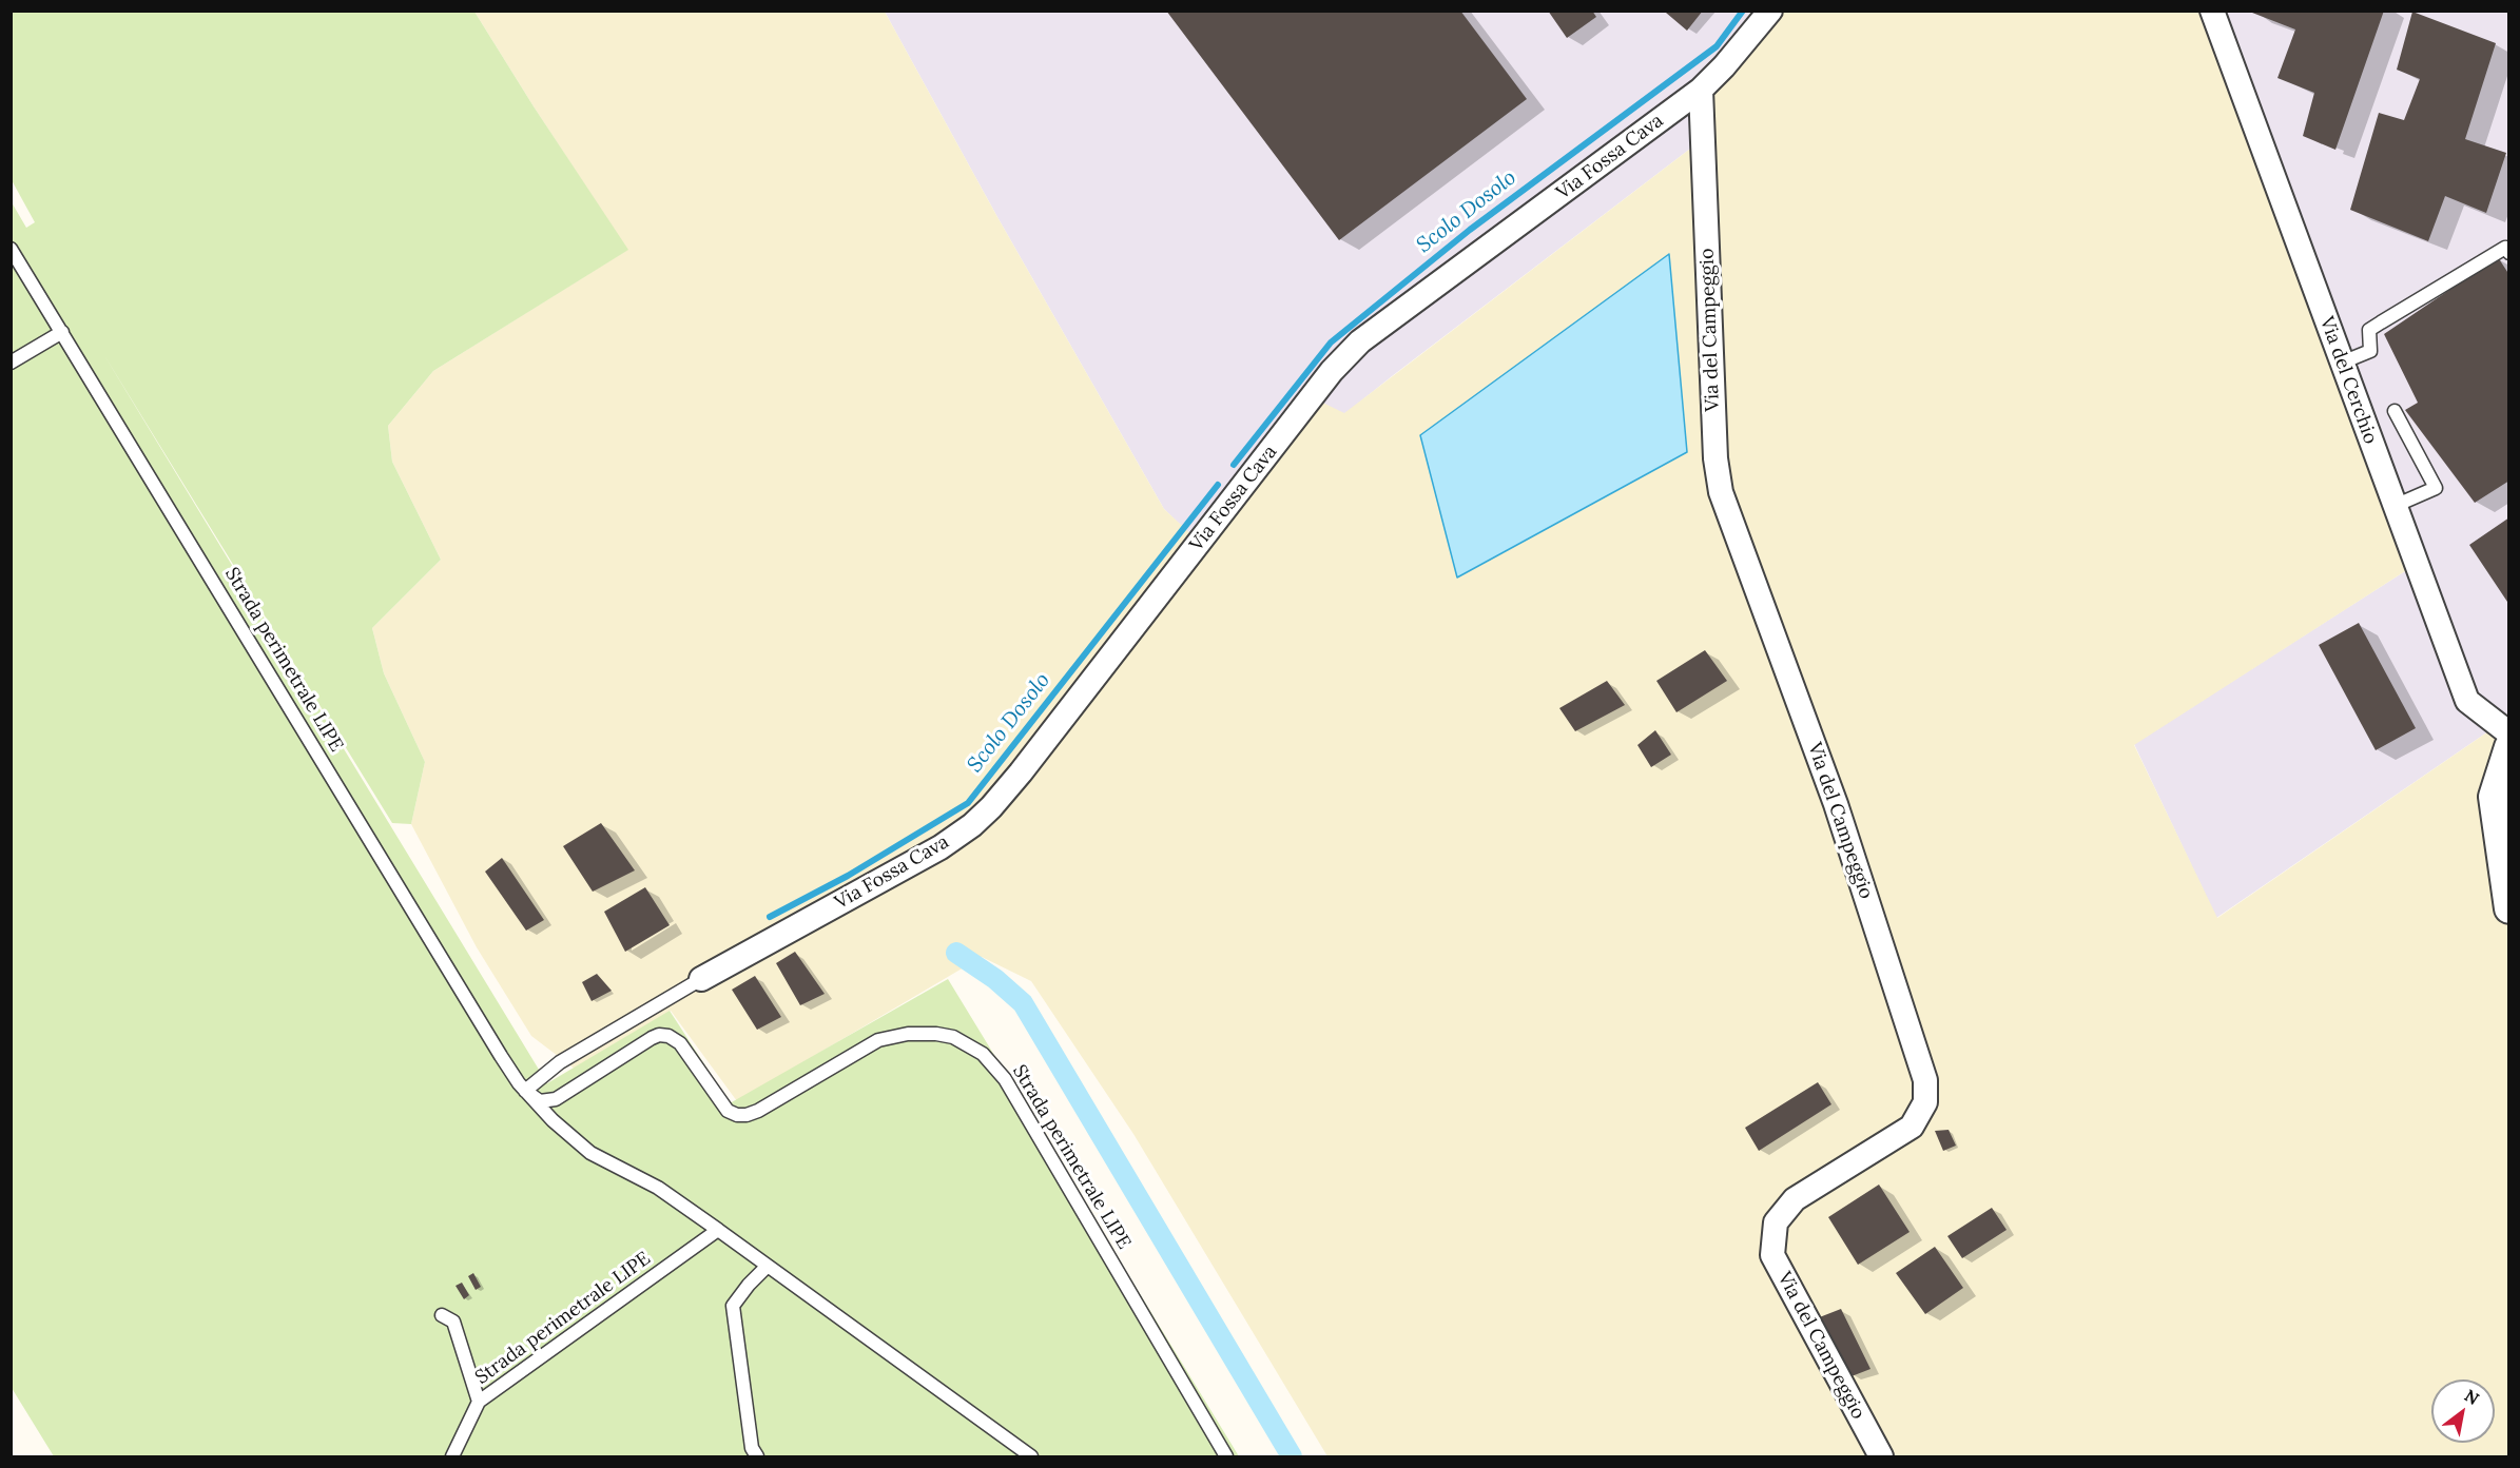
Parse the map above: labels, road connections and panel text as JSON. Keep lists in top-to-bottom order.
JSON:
{
  "streets": {
    "street": ["Via Fossa Cava", "Via del Campeggio", "Via del Cerchio"],
    "lane": ["Strada perimetrale LIPE"]
  },
  "crossings": [
    ["Via Fossa Cava", "Via del Campeggio"]
  ],
  "water": ["Scolo Dosolo"],
  "north": "top right"
}
